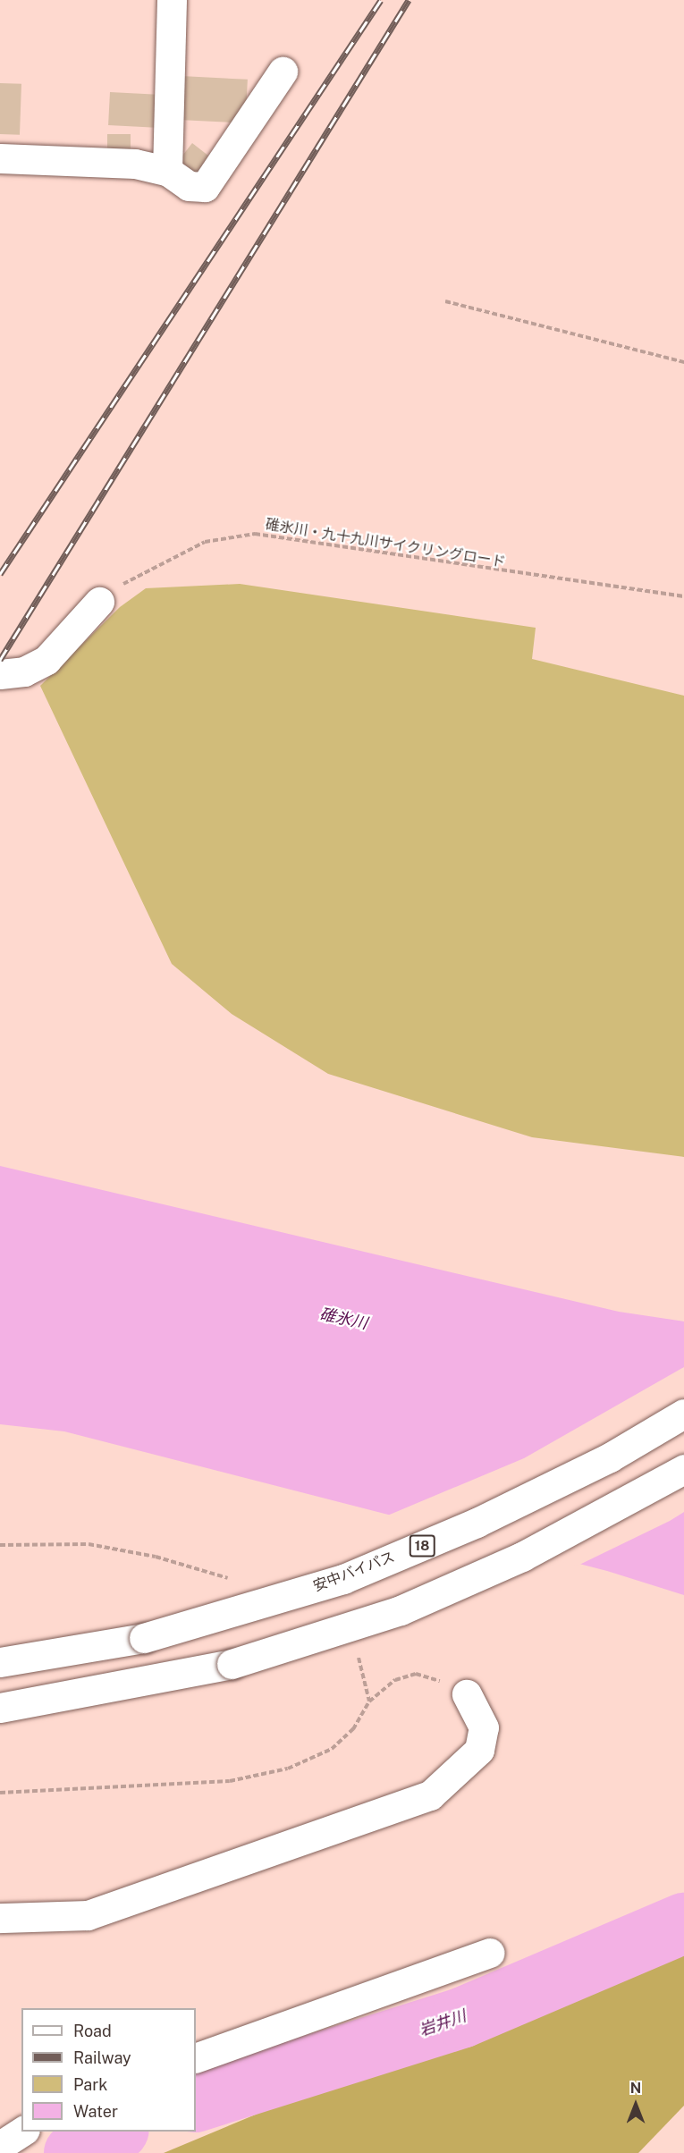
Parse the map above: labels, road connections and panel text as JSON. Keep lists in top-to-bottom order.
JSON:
{
  "streets": {
    "main road": ["18", "安中バイパス"],
    "path": ["碓氷川・九十九川サイクリングロード"]
  },
  "water": ["碓氷川", "岩井川"],
  "legend": [
    "Road",
    "Railway",
    "Park",
    "Water"
  ],
  "north": "top"
}
